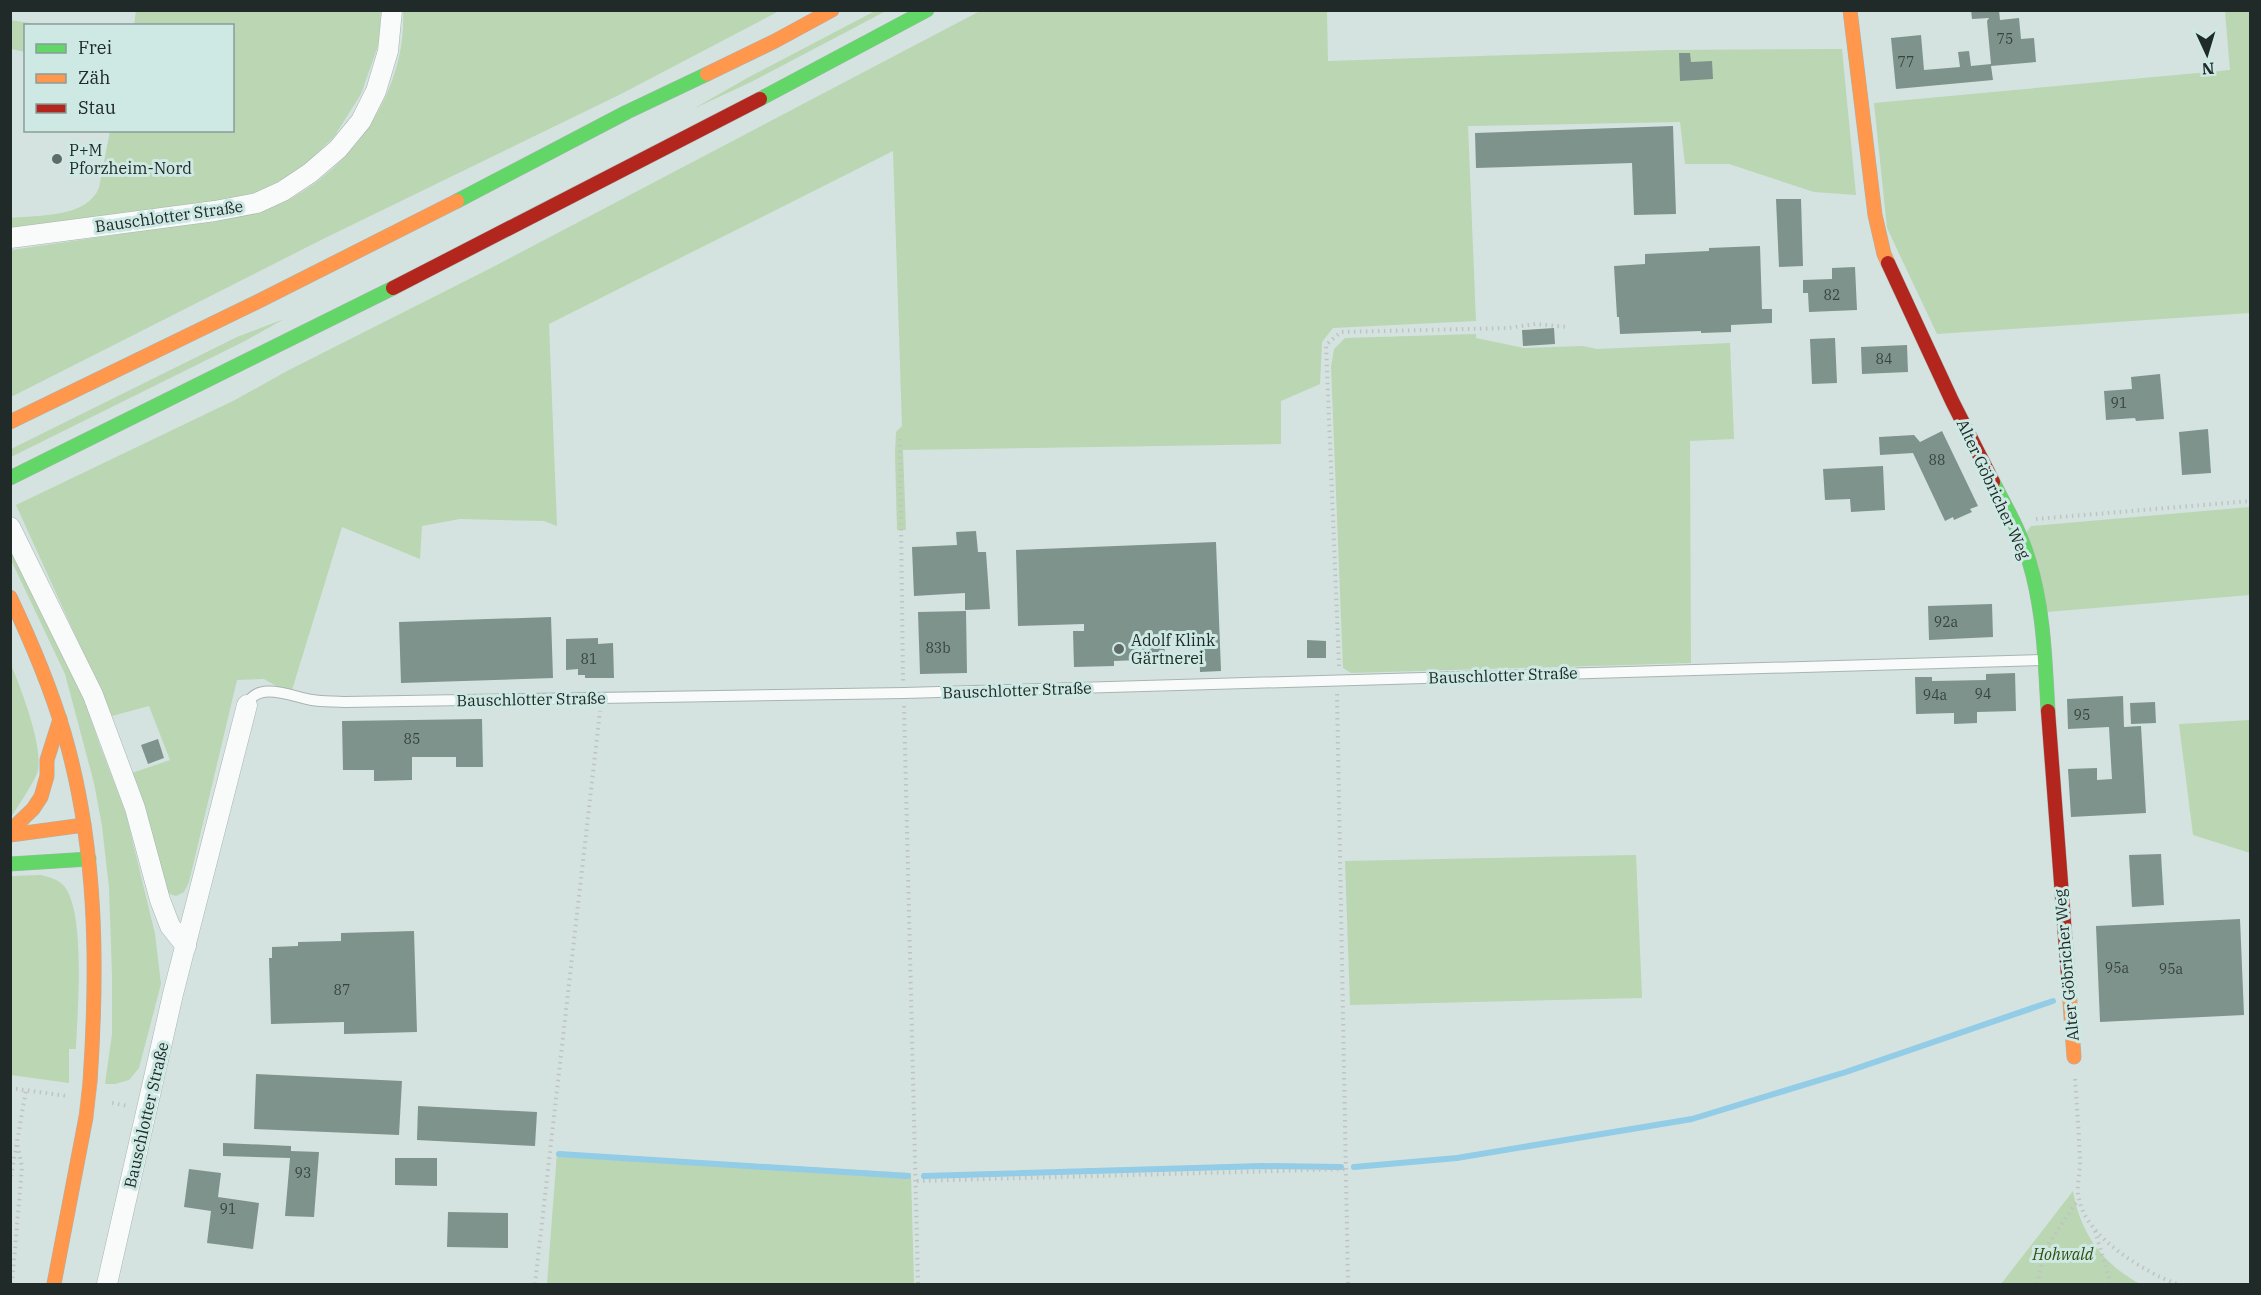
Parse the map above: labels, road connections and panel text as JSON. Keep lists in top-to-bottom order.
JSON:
{
  "streets": {
    "main road": ["Alter Göbricher Weg"],
    "street": ["Bauschlotter Straße"]
  },
  "crossings": [
    ["Bauschlotter Straße", "Alter Göbricher Weg"]
  ],
  "parks": ["Hohwald"],
  "places": ["P+M Pforzheim-Nord", "Adolf Klink Gärtnerei"],
  "house_numbers": [
    "75",
    "77",
    "82",
    "84",
    "91",
    "88",
    "92a",
    "83b",
    "81",
    "94",
    "94a",
    "95",
    "85",
    "95a",
    "95a",
    "87",
    "93",
    "91"
  ],
  "legend": ["Frei", "Zäh", "Stau"],
  "north": "bottom"
}
